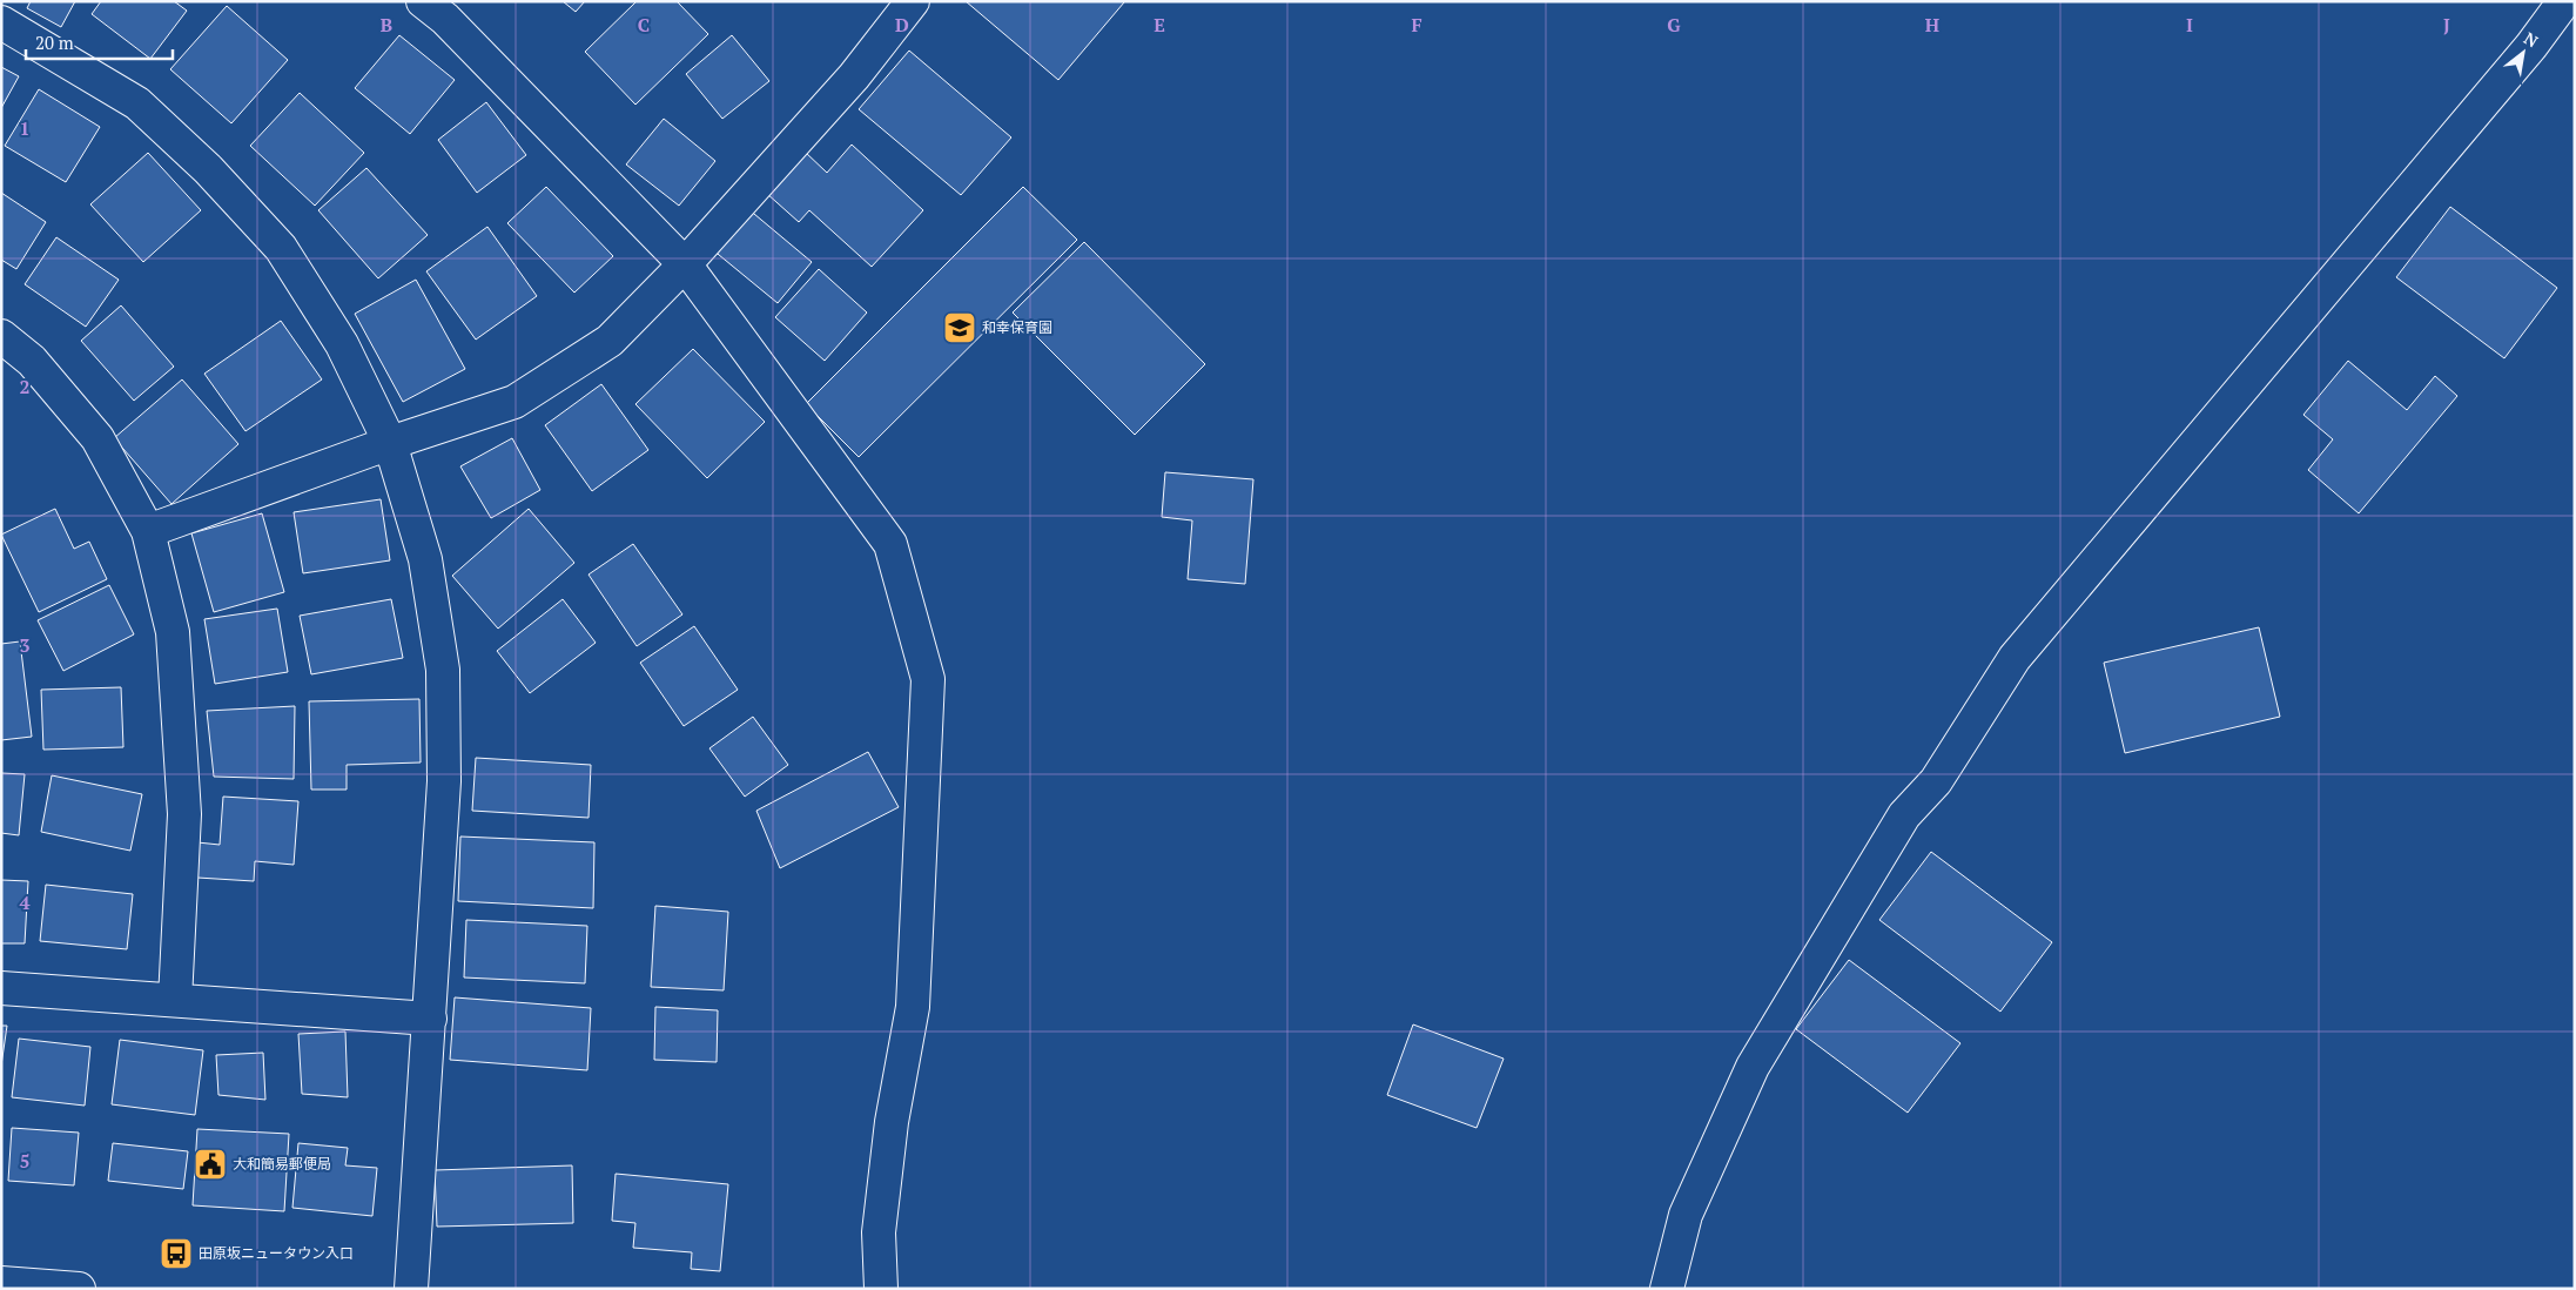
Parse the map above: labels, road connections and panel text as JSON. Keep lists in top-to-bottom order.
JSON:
{
  "places": {
    "school or university": ["和幸保育園"],
    "public building": ["大和簡易郵便局"],
    "bus stop": ["田原坂ニュータウン入口"]
  },
  "scale_bar": "20 m",
  "north": "top right",
  "grid": {
    "columns": [
      "B",
      "C",
      "D",
      "E",
      "F",
      "G",
      "H",
      "I",
      "J"
    ],
    "rows": [
      "1",
      "2",
      "3",
      "4",
      "5"
    ]
  }
}
